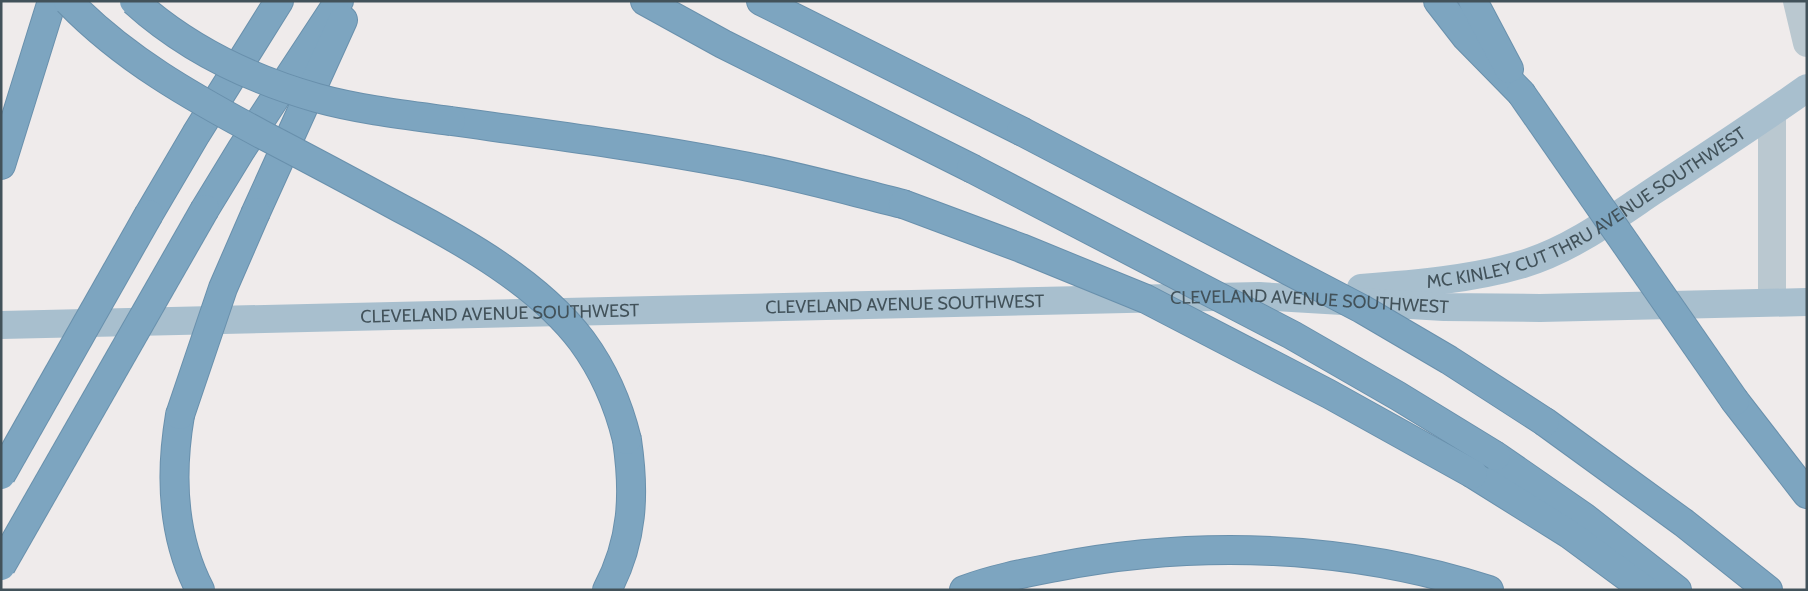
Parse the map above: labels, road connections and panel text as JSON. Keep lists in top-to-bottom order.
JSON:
{
  "streets": {
    "main road": ["MC KINLEY CUT THRU AVENUE SOUTHWEST", "CLEVELAND AVENUE SOUTHWEST"]
  },
  "crossings": [
    ["MC KINLEY CUT THRU AVENUE SOUTHWEST", "CLEVELAND AVENUE SOUTHWEST"]
  ]
}
